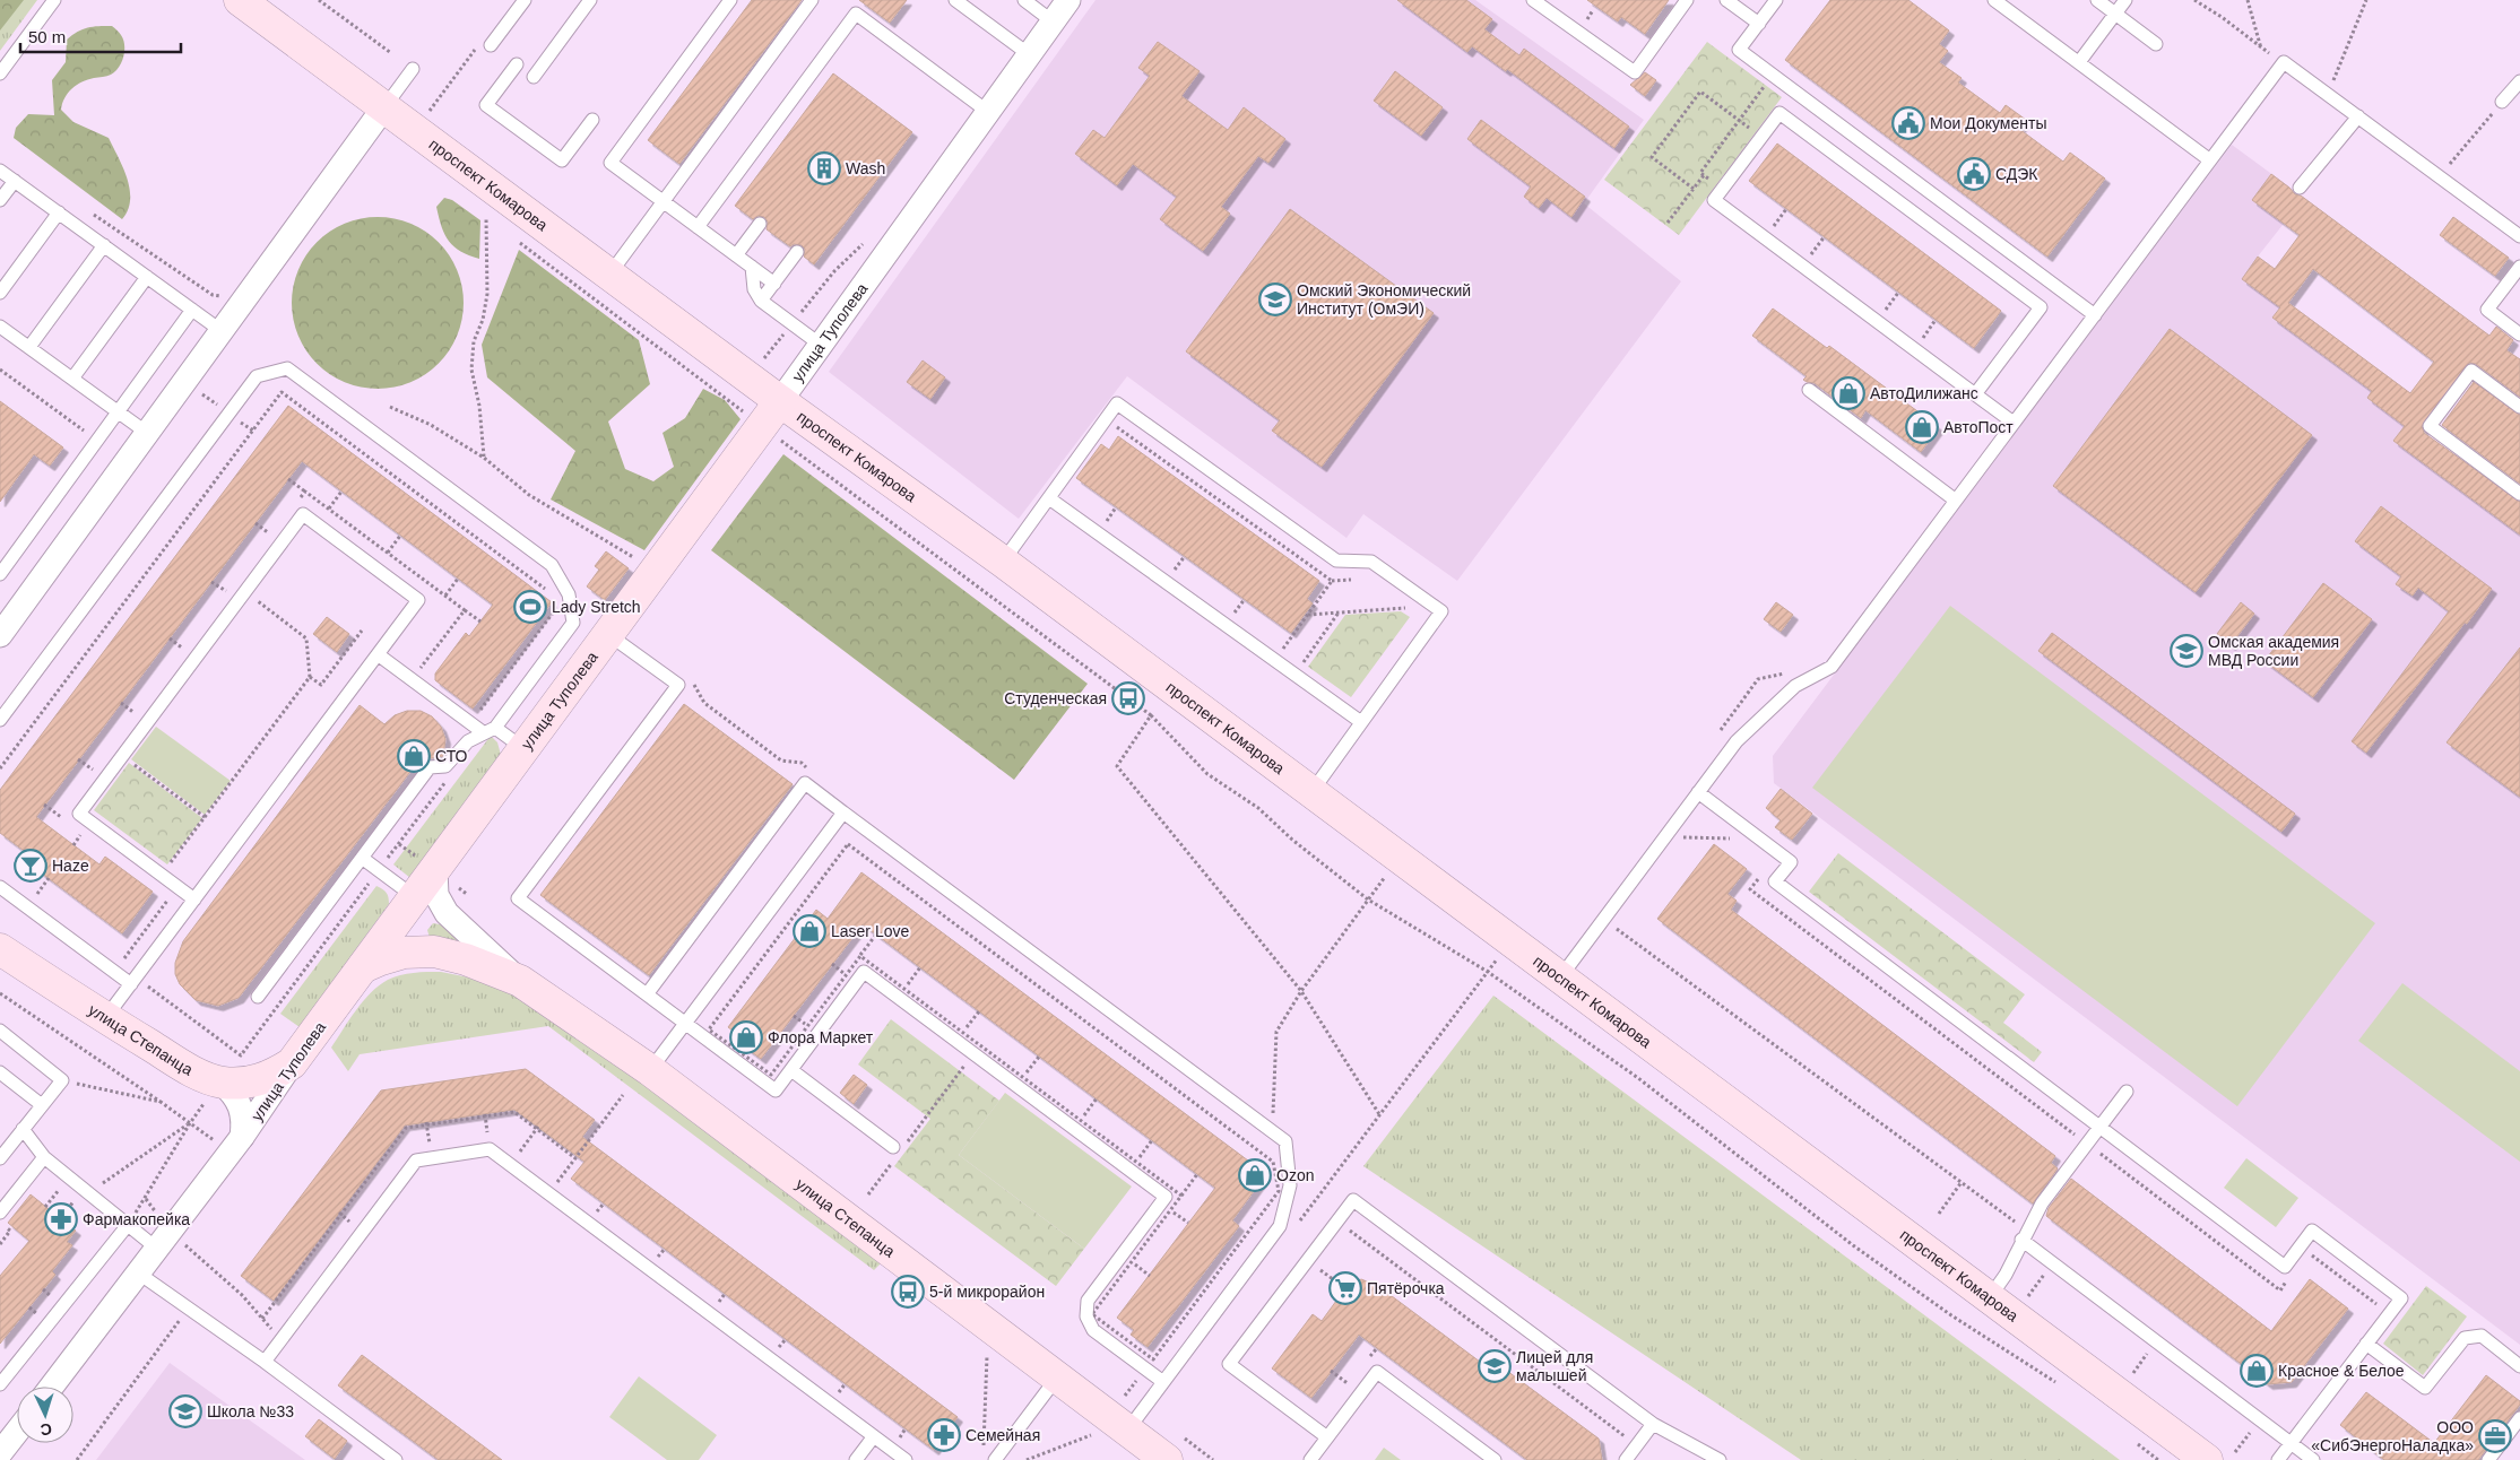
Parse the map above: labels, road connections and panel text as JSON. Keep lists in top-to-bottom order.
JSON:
{
  "streets": {
    "main road": ["проспект Комарова", "улица Туполева", "улица Степанца"]
  },
  "crossings": [
    ["проспект Комарова", "улица Туполева"],
    ["улица Туполева", "улица Степанца"]
  ],
  "places": {
    "public building": ["Мои Документы", "СДЭК"],
    "building": ["Wash"],
    "school or university": [
      "Омский Экономический Институт (ОмЭИ)",
      "Омская академия МВД России",
      "Лицей для малышей",
      "Школа №33"
    ],
    "shop": [
      "АвтоДилижанс",
      "АвтоПост",
      "СТО",
      "Laser Love",
      "Флора Маркет",
      "Ozon",
      "Красное & Белое"
    ],
    "sports": ["Lady Stretch"],
    "bus stop": ["Студенческая", "5-й микрорайон"],
    "bar": ["Haze"],
    "pharmacy": ["Фармакопейка", "Семейная"],
    "supermarket": ["Пятёрочка"],
    "office": ["ООО «СибЭнергоНаладка»"]
  },
  "scale_bar": "50 m",
  "north": "bottom"
}
